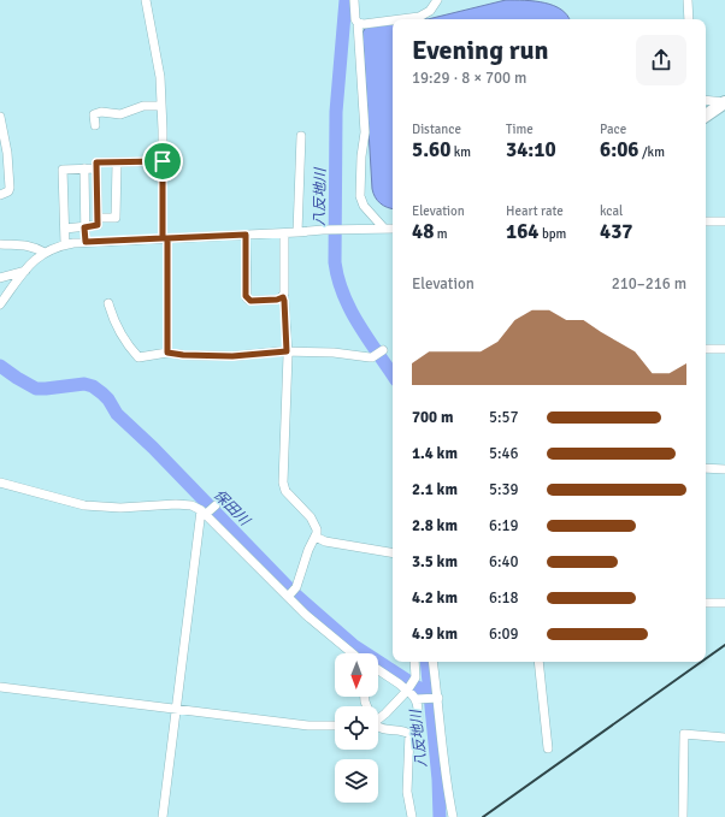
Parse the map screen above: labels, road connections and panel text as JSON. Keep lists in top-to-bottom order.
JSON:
{
  "water": ["八反地川", "保田川"],
  "north": "bottom",
  "page": {
    "heading": ["Evening run", "19:29 · 8 × 700 m"],
    "stats": [
      ["Distance", "5.60 km"],
      ["Time", "34:10"],
      ["Pace", "6:06 /km"],
      ["Elevation", "48 m"],
      ["Heart rate", "164 bpm"],
      ["kcal", "437"]
    ],
    "chart": ["Elevation", "210–216 m"],
    "list": [
      {
        "name": "700 m",
        "note": "5:57"
      },
      {
        "name": "1.4 km",
        "note": "5:46"
      },
      {
        "name": "2.1 km",
        "note": "5:39"
      },
      {
        "name": "2.8 km",
        "note": "6:19"
      },
      {
        "name": "3.5 km",
        "note": "6:40"
      },
      {
        "name": "4.2 km",
        "note": "6:18"
      },
      {
        "name": "4.9 km",
        "note": "6:09"
      }
    ]
  }
}
